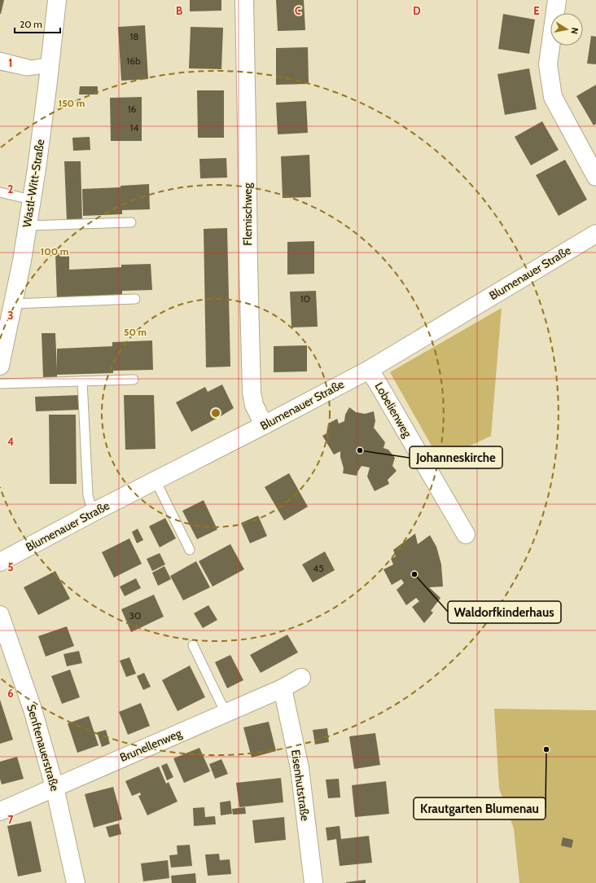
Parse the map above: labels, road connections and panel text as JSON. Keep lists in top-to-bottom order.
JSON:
{
  "streets": {
    "street": [
      "Wastl-Witt-Straße",
      "Flemischweg",
      "Blumenauer Straße",
      "Lobelienweg",
      "Brunellenweg",
      "Senftenauerstraße",
      "Eisenhutstraße"
    ]
  },
  "crossings": [
    ["Flemischweg", "Blumenauer Straße"],
    ["Blumenauer Straße", "Lobelienweg"],
    ["Brunellenweg", "Senftenauerstraße"],
    ["Brunellenweg", "Eisenhutstraße"]
  ],
  "places": ["Johanneskirche", "Waldorfkinderhaus", "Krautgarten Blumenau"],
  "house_numbers": [
    "18",
    "16b",
    "16",
    "14",
    "10",
    "45",
    "30"
  ],
  "scale_bar": "20 m",
  "north": "right",
  "grid": {
    "columns": [
      "B",
      "C",
      "D",
      "E"
    ],
    "rows": [
      "1",
      "2",
      "3",
      "4",
      "5",
      "6",
      "7"
    ]
  },
  "rings": ["150 m", "100 m", "50 m"]
}
